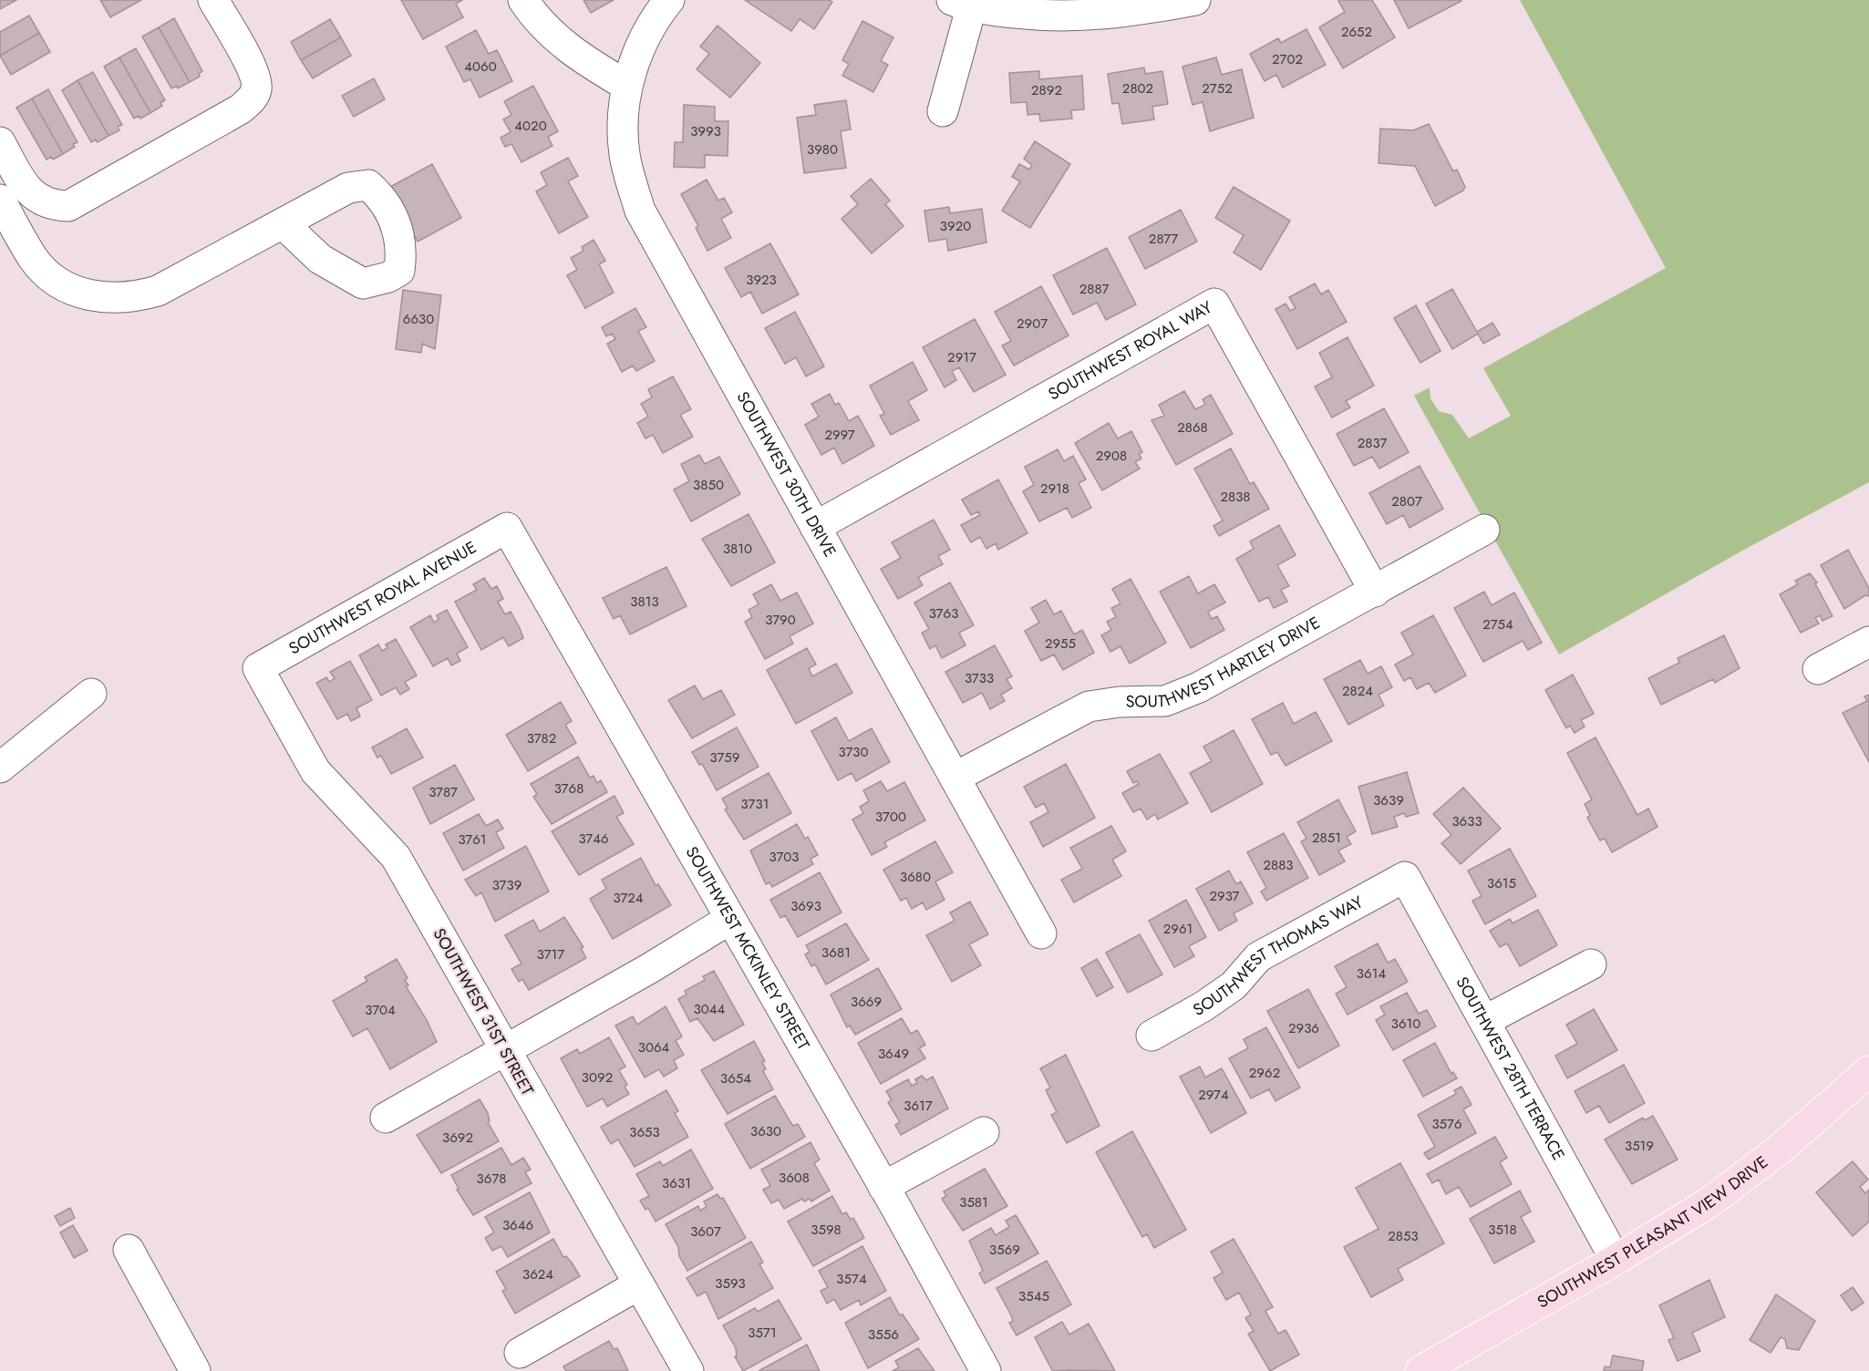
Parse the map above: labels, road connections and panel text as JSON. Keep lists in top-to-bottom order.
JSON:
{
  "streets": {
    "main road": ["SOUTHWEST PLEASANT VIEW DRIVE"],
    "street": [
      "SOUTHWEST ROYAL WAY",
      "SOUTHWEST 30TH DRIVE",
      "SOUTHWEST ROYAL AVENUE",
      "SOUTHWEST HARTLEY DRIVE",
      "SOUTHWEST MCKINLEY STREET",
      "SOUTHWEST THOMAS WAY",
      "SOUTHWEST 31ST STREET",
      "SOUTHWEST 28TH TERRACE"
    ]
  },
  "crossings": [
    ["SOUTHWEST ROYAL WAY", "SOUTHWEST 30TH DRIVE"],
    ["SOUTHWEST ROYAL WAY", "SOUTHWEST HARTLEY DRIVE"],
    ["SOUTHWEST 30TH DRIVE", "SOUTHWEST HARTLEY DRIVE"],
    ["SOUTHWEST ROYAL AVENUE", "SOUTHWEST MCKINLEY STREET"],
    ["SOUTHWEST ROYAL AVENUE", "SOUTHWEST 31ST STREET"],
    ["SOUTHWEST THOMAS WAY", "SOUTHWEST 28TH TERRACE"],
    ["SOUTHWEST 28TH TERRACE", "SOUTHWEST PLEASANT VIEW DRIVE"]
  ],
  "house_numbers": [
    "2652",
    "2702",
    "4060",
    "2802",
    "2752",
    "2892",
    "4020",
    "3993",
    "3980",
    "3920",
    "2877",
    "3923",
    "2887",
    "6630",
    "2907",
    "2917",
    "2868",
    "2997",
    "2837",
    "2908",
    "3850",
    "2918",
    "2838",
    "2807",
    "3810",
    "3813",
    "3763",
    "3790",
    "2754",
    "2955",
    "3733",
    "2824",
    "3782",
    "3730",
    "3759",
    "3768",
    "3787",
    "3639",
    "3731",
    "3700",
    "3633",
    "2851",
    "3746",
    "3761",
    "3703",
    "2883",
    "3680",
    "3615",
    "3739",
    "2937",
    "3724",
    "3693",
    "2961",
    "3681",
    "3717",
    "3614",
    "3669",
    "3044",
    "3704",
    "3610",
    "2936",
    "3064",
    "3649",
    "2962",
    "3092",
    "3654",
    "2974",
    "3617",
    "3576",
    "3630",
    "3653",
    "3692",
    "3519",
    "3608",
    "3678",
    "3631",
    "3581",
    "3646",
    "3598",
    "3518",
    "3607",
    "2853",
    "3569",
    "3624",
    "3574",
    "3593",
    "3545",
    "3571",
    "3556"
  ]
}
